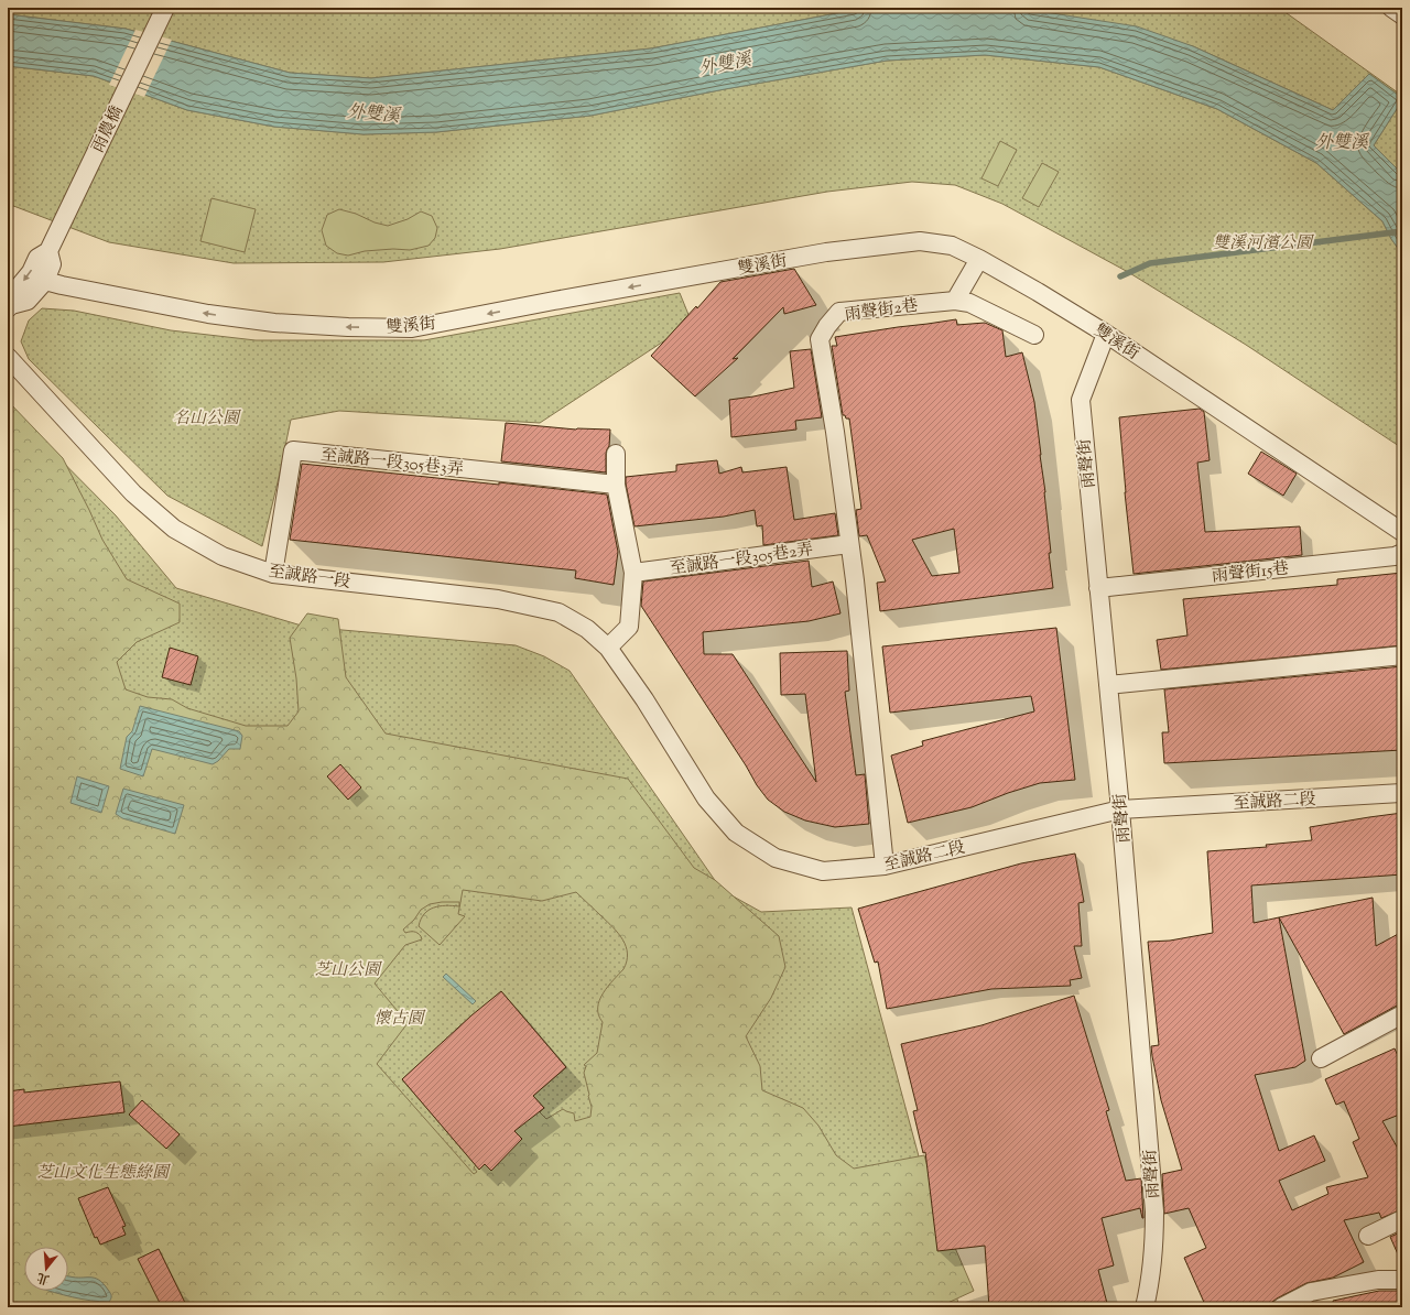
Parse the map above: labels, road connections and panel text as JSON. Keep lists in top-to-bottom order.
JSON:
{
  "streets": {
    "street": [
      "雨農橋",
      "雙溪街",
      "雨聲街2巷",
      "至誠路一段305巷3弄",
      "雨聲街",
      "至誠路一段305巷2弄",
      "雨聲街15巷",
      "至誠路一段",
      "至誠路二段"
    ]
  },
  "crossings": [
    ["雙溪街", "雨聲街"],
    ["雨聲街2巷", "至誠路一段305巷2弄"],
    ["至誠路一段305巷3弄", "至誠路一段"],
    ["雨聲街", "雨聲街15巷"],
    ["雨聲街", "至誠路二段"],
    ["至誠路一段", "至誠路二段"]
  ],
  "one_way": ["雙溪街"],
  "water": ["外雙溪"],
  "parks": [
    "雙溪河濱公園",
    "名山公園",
    "芝山公園",
    "懷古園",
    "芝山文化生態綠園"
  ],
  "north": "bottom"
}
